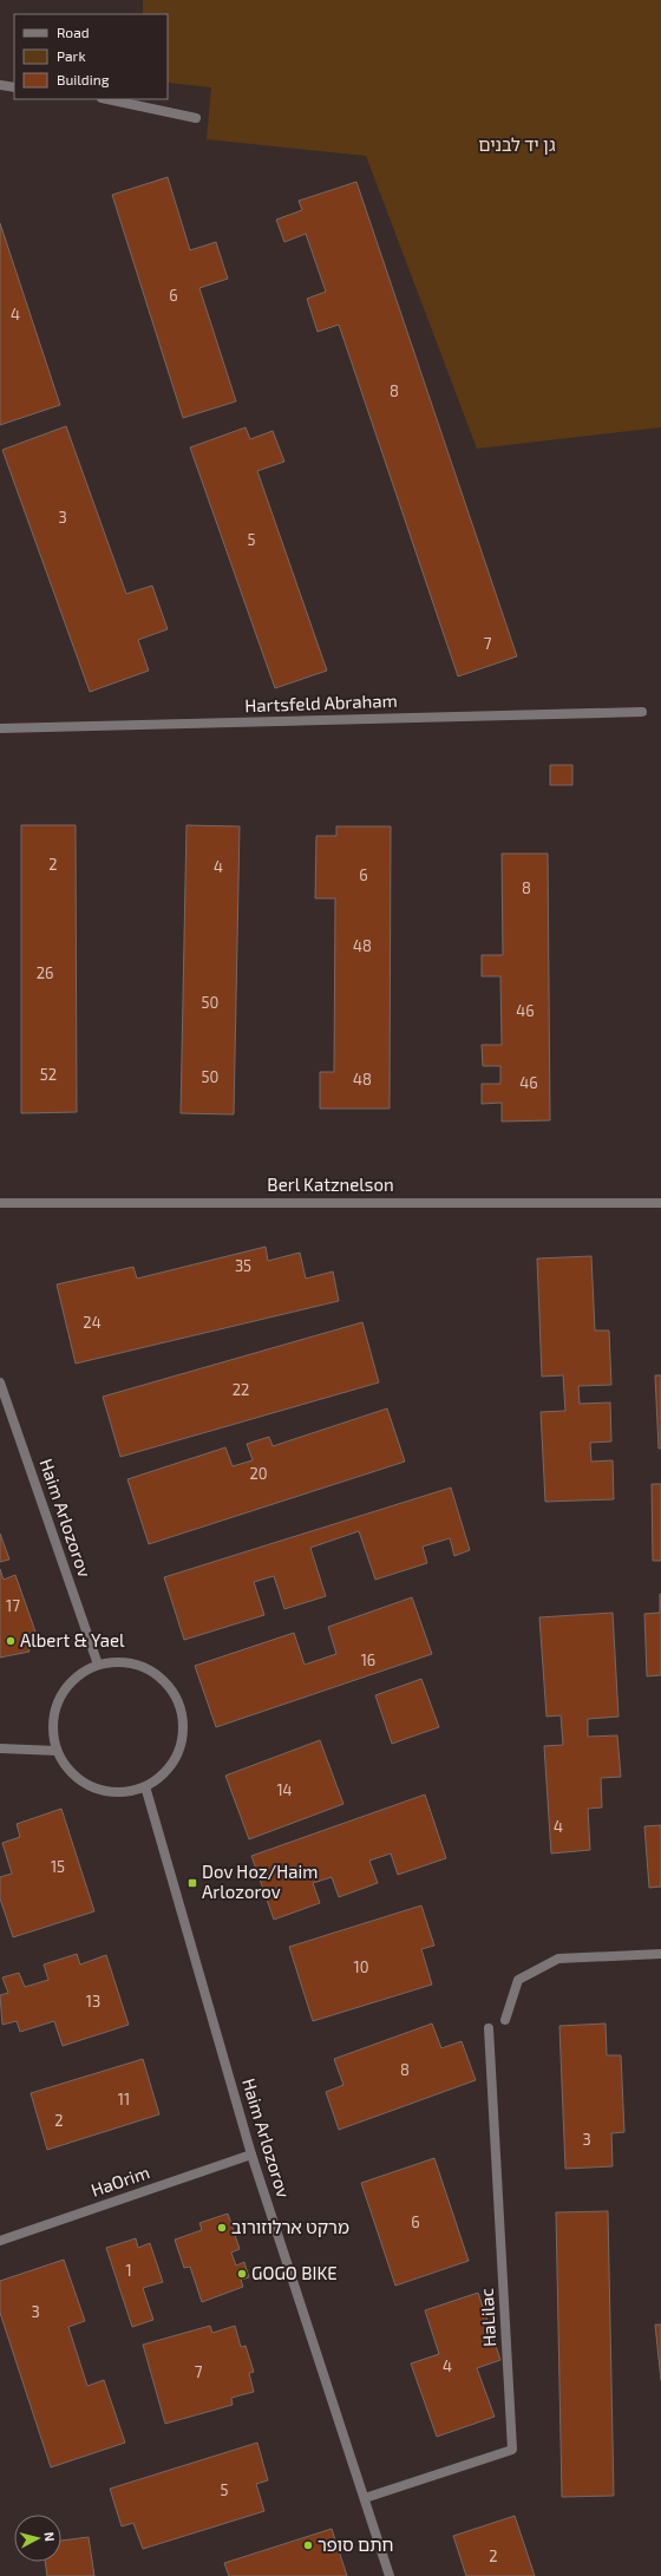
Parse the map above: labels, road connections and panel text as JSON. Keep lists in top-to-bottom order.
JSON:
{
  "streets": {
    "street": [
      "Hartsfeld Abraham",
      "Berl Katznelson",
      "Haim Arlozorov",
      "HaOrim",
      "HaLilac"
    ]
  },
  "crossings": [
    ["Haim Arlozorov", "HaOrim"],
    ["Haim Arlozorov", "HaLilac"]
  ],
  "parks": ["גן יד לבנים"],
  "places": {
    "other": [
      "Albert & Yael",
      "מרקט ארלוזורוב",
      "GOGO BIKE",
      "חתם סופר"
    ],
    "transit": ["Dov Hoz/Haim Arlozorov"]
  },
  "house_numbers": [
    "6",
    "4",
    "8",
    "3",
    "5",
    "7",
    "2",
    "4",
    "6",
    "8",
    "48",
    "26",
    "50",
    "46",
    "52",
    "50",
    "48",
    "46",
    "35",
    "24",
    "22",
    "20",
    "17",
    "16",
    "14",
    "4",
    "15",
    "10",
    "13",
    "8",
    "11",
    "2",
    "3",
    "6",
    "1",
    "3",
    "4",
    "7",
    "5",
    "2"
  ],
  "legend": ["Road", "Park", "Building"],
  "north": "right"
}
